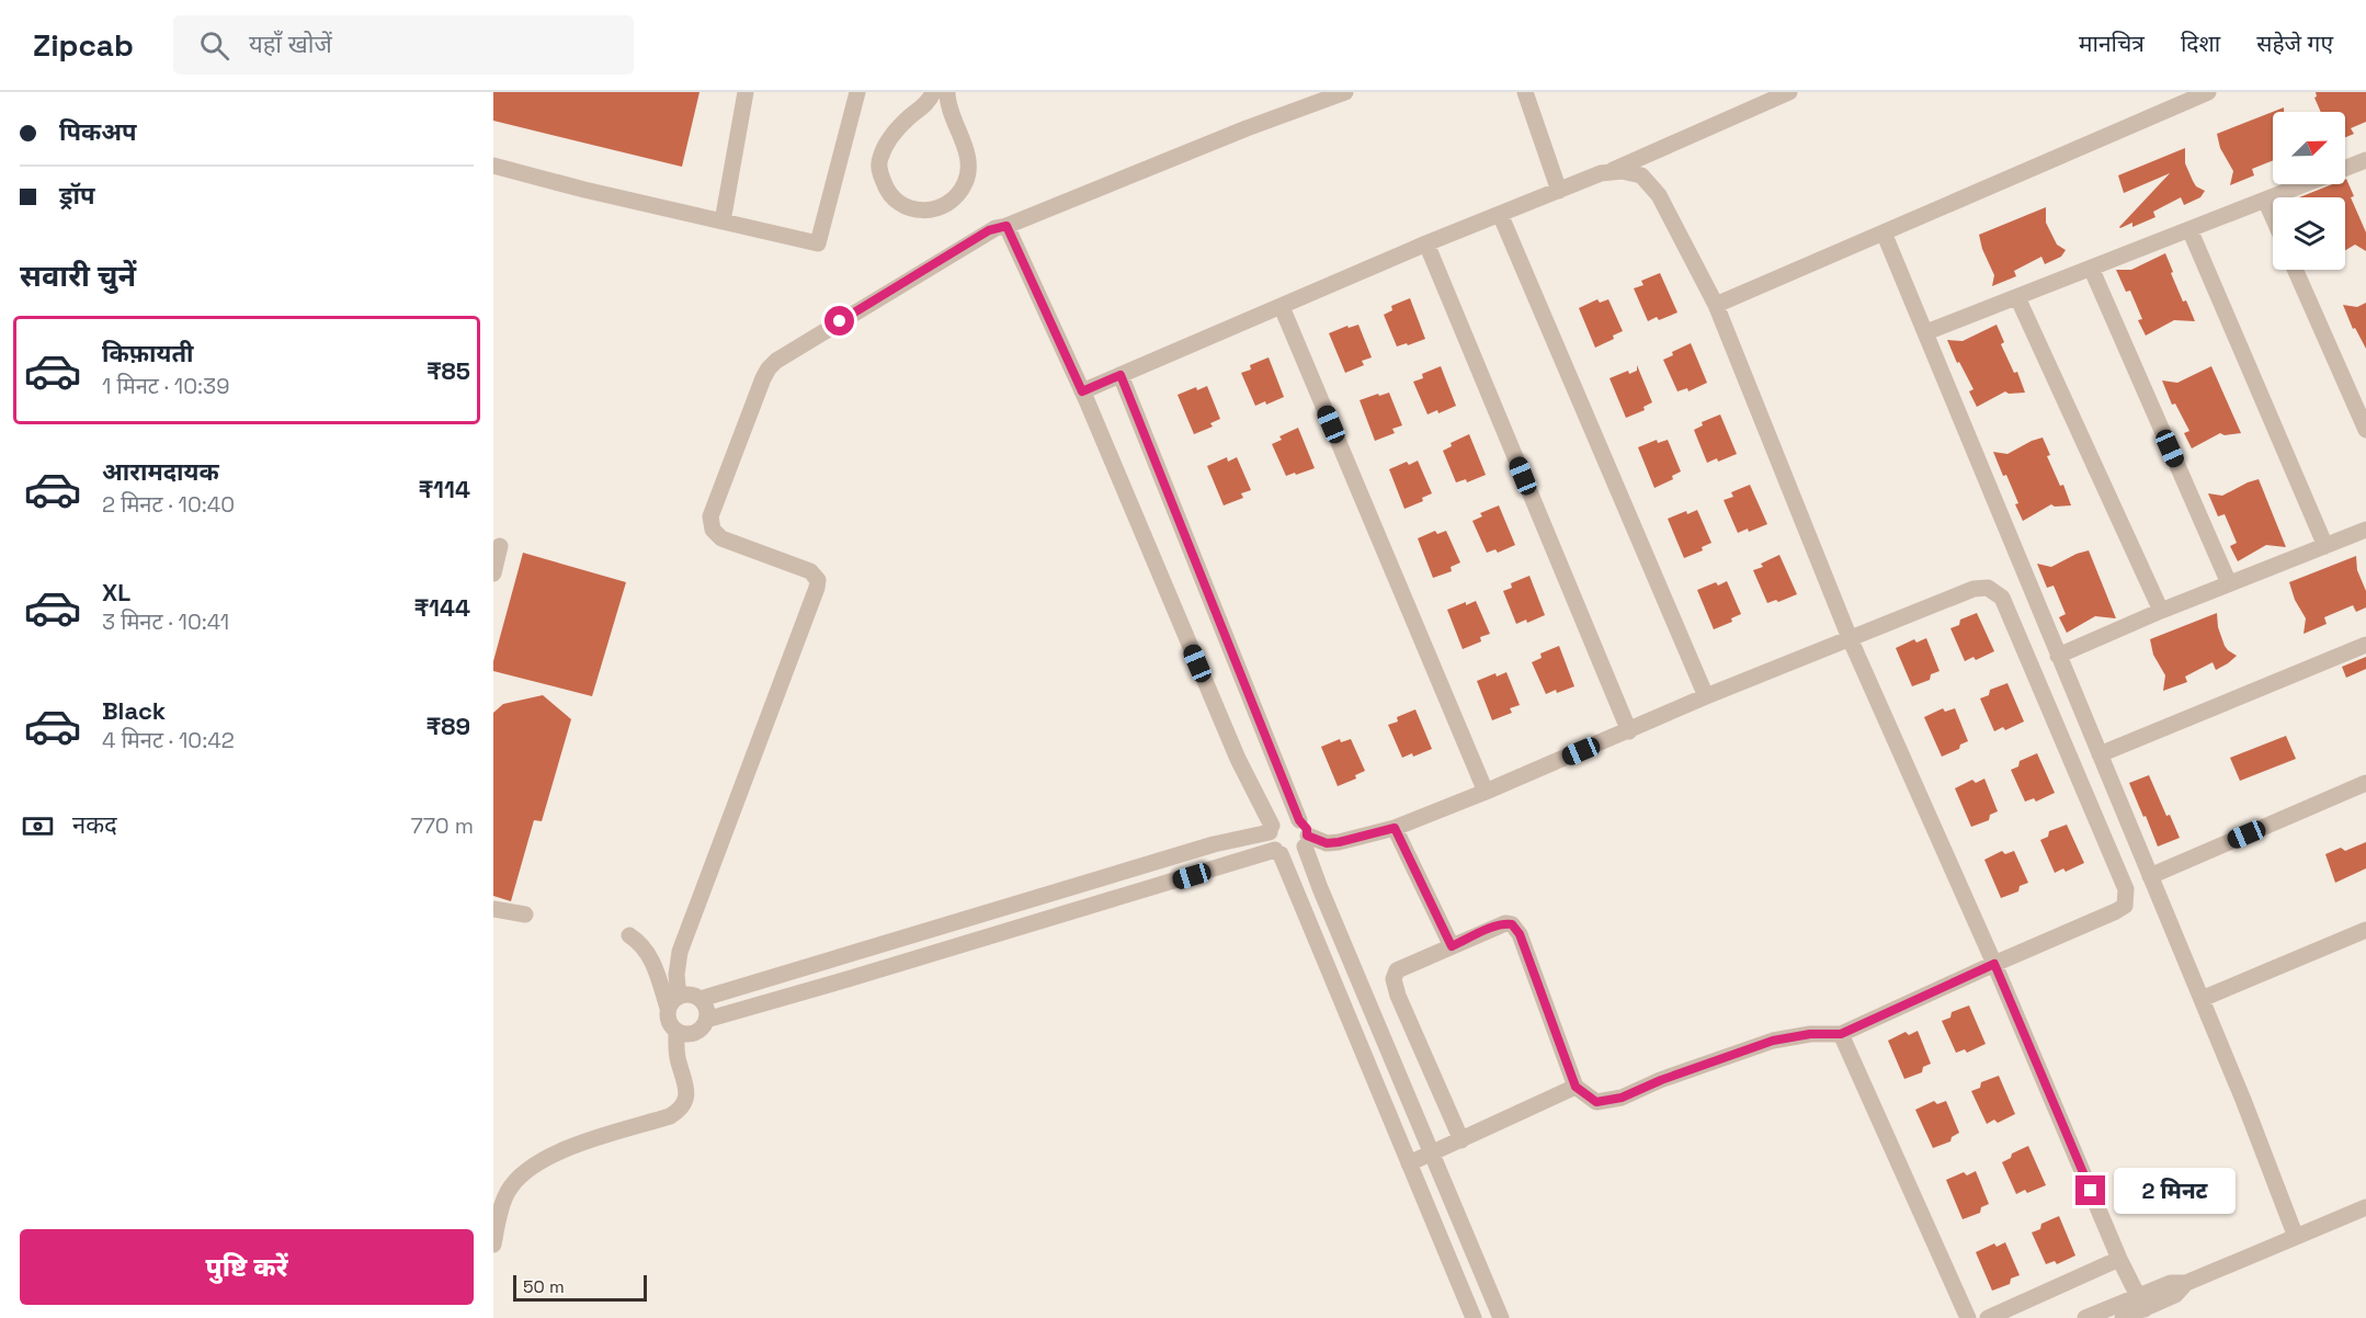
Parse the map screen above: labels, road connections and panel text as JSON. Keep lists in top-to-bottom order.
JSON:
{
  "scale_bar": "50 m",
  "north": "top right",
  "page": {
    "header": "Zipcab",
    "search": "यहाँ खोजें",
    "nav": ["मानचित्र", "दिशा", "सहेजे गए"],
    "banner": ["पिकअप", "ड्रॉप"],
    "heading": "सवारी चुनें",
    "list": [
      {
        "name": "किफ़ायती",
        "note": "1 मिनट · 10:39",
        "value": "₹85"
      },
      {
        "name": "आरामदायक",
        "note": "2 मिनट · 10:40",
        "value": "₹114"
      },
      {
        "name": "XL",
        "note": "3 मिनट · 10:41",
        "value": "₹144"
      },
      {
        "name": "Black",
        "note": "4 मिनट · 10:42",
        "value": "₹89"
      }
    ],
    "pay": ["नकद", "770 m"],
    "bubble": "2 मिनट",
    "buttons": "पुष्टि करें",
    "scale": "50 m"
  }
}
